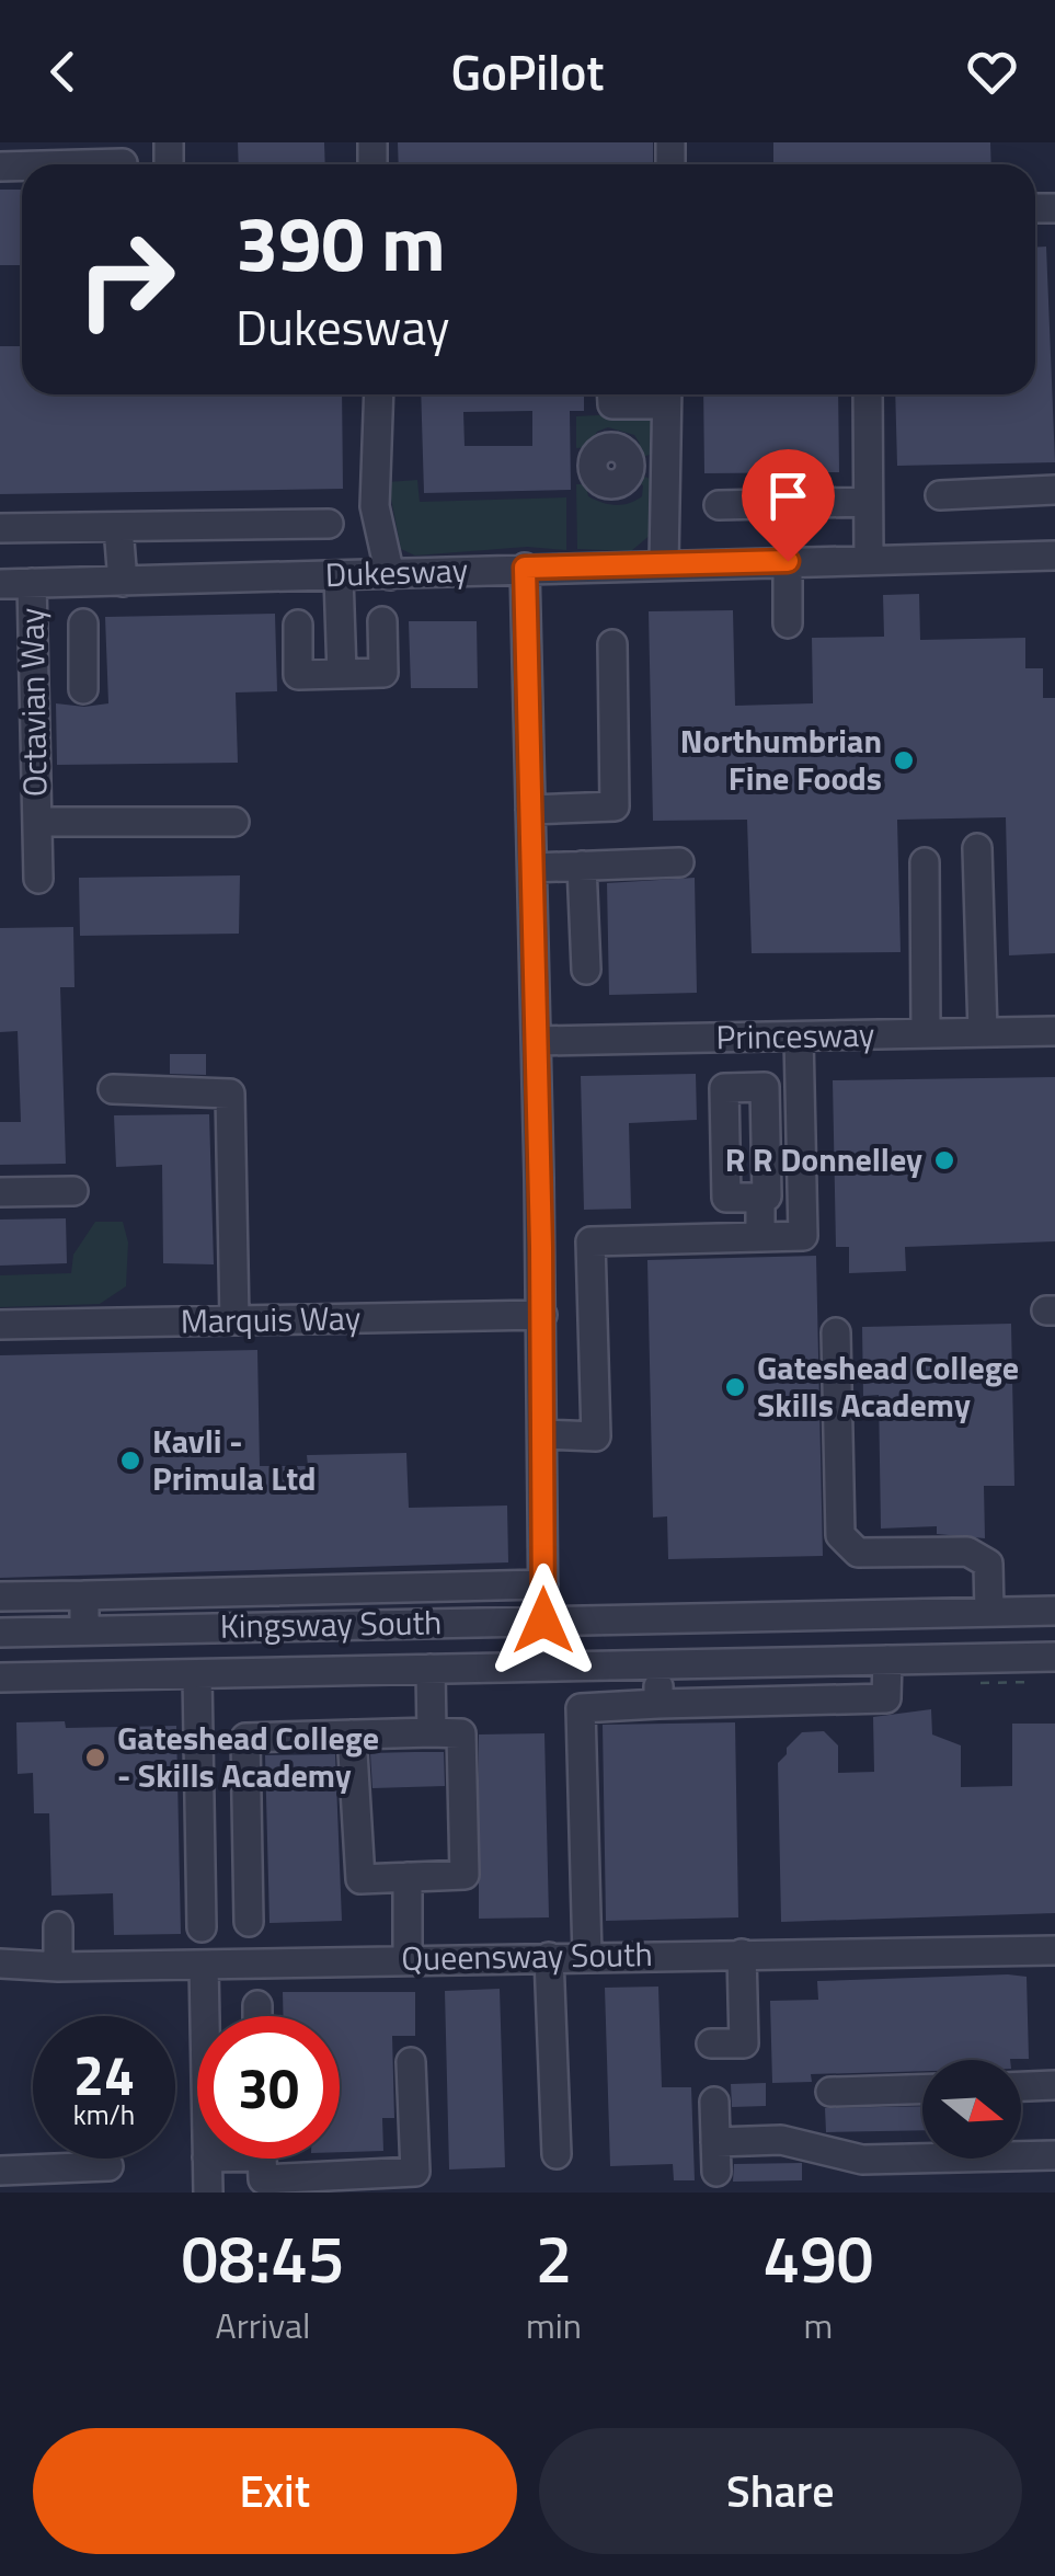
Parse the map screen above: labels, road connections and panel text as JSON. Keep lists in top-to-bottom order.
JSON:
{
  "streets": {
    "street": [
      "Dukesway",
      "Octavian Way",
      "Princesway",
      "Marquis Way",
      "Kingsway South",
      "Queensway South"
    ]
  },
  "crossings": [
    ["Dukesway", "Octavian Way"]
  ],
  "places": [
    "Northumbrian Fine Foods",
    "R R Donnelley",
    "Gateshead College Skills Academy",
    "Kavli - Primula Ltd",
    "Gateshead College - Skills Academy"
  ],
  "north": "right",
  "page": {
    "header": "GoPilot",
    "turn": ["390 m", "Dukesway"],
    "speed": "24 km/h",
    "limit": "30",
    "eta": [
      "08:45",
      "Arrival",
      "2",
      "min",
      "490",
      "m"
    ],
    "buttons": ["Exit", "Share"]
  }
}
